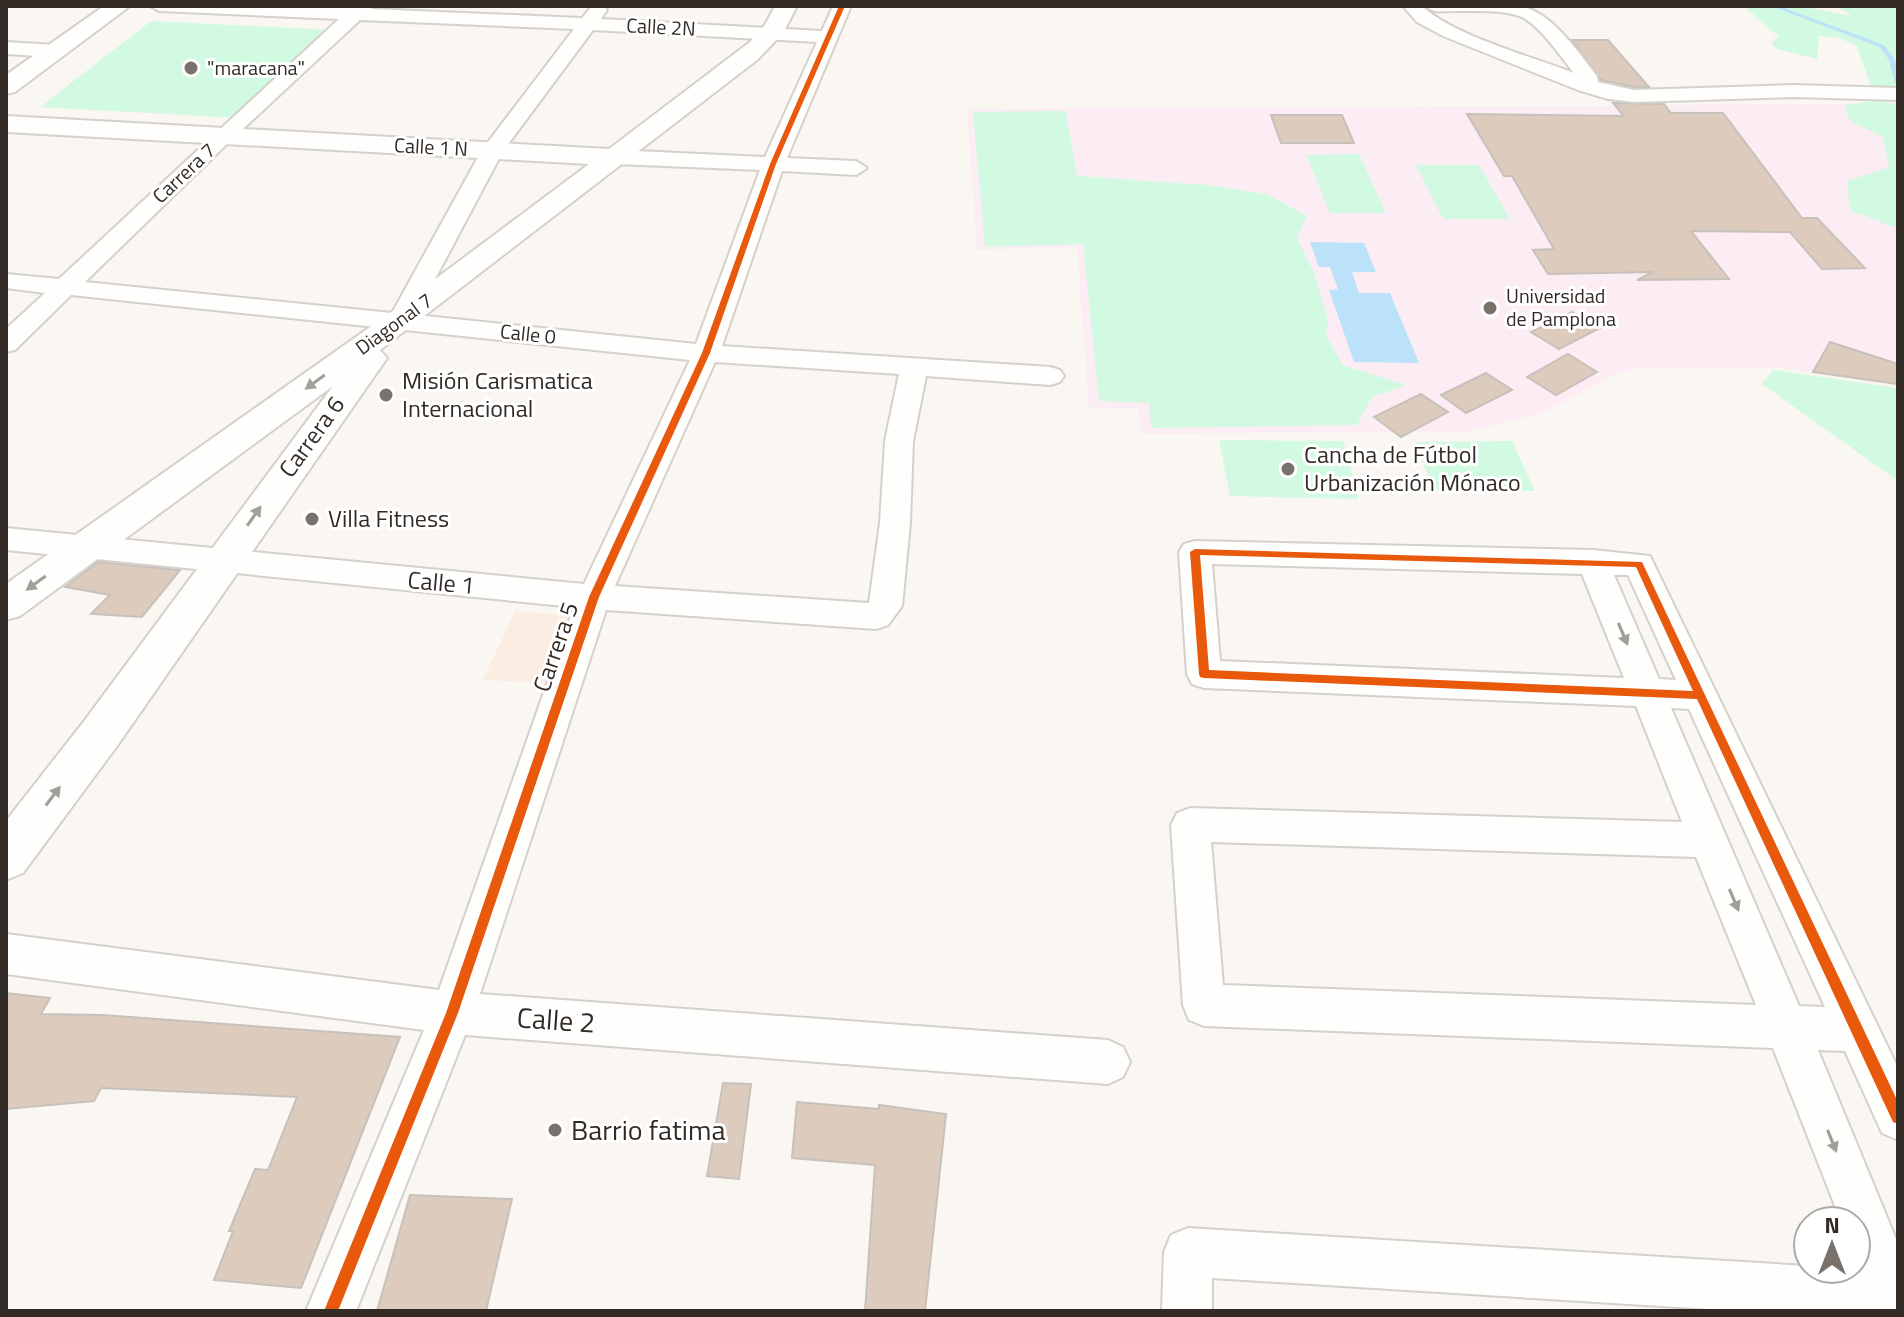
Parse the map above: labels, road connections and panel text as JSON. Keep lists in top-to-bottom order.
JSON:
{
  "streets": {
    "street": [
      "Calle 2N",
      "Calle 1 N",
      "Carrera 7",
      "Diagonal 7",
      "Calle 0",
      "Carrera 6",
      "Calle 1",
      "Carrera 5",
      "Calle 2"
    ]
  },
  "crossings": [
    ["Calle 2N", "Carrera 7"],
    ["Calle 2N", "Diagonal 7"],
    ["Calle 2N", "Carrera 6"],
    ["Calle 2N", "Carrera 5"],
    ["Calle 1 N", "Carrera 7"],
    ["Calle 1 N", "Diagonal 7"],
    ["Calle 1 N", "Carrera 6"],
    ["Calle 1 N", "Carrera 5"],
    ["Carrera 7", "Calle 0"],
    ["Diagonal 7", "Calle 0"],
    ["Diagonal 7", "Carrera 6"],
    ["Diagonal 7", "Calle 1"],
    ["Calle 0", "Carrera 6"],
    ["Calle 0", "Calle 1"],
    ["Calle 0", "Carrera 5"],
    ["Carrera 6", "Calle 1"],
    ["Calle 1", "Carrera 5"],
    ["Carrera 5", "Calle 2"]
  ],
  "one_way": ["Diagonal 7", "Carrera 6"],
  "places": [
    "\"maracana\"",
    "Universidad de Pamplona",
    "Misión Carismatica Internacional",
    "Cancha de Fútbol Urbanización Mónaco",
    "Villa Fitness",
    "Barrio fatima"
  ],
  "north": "top"
}
